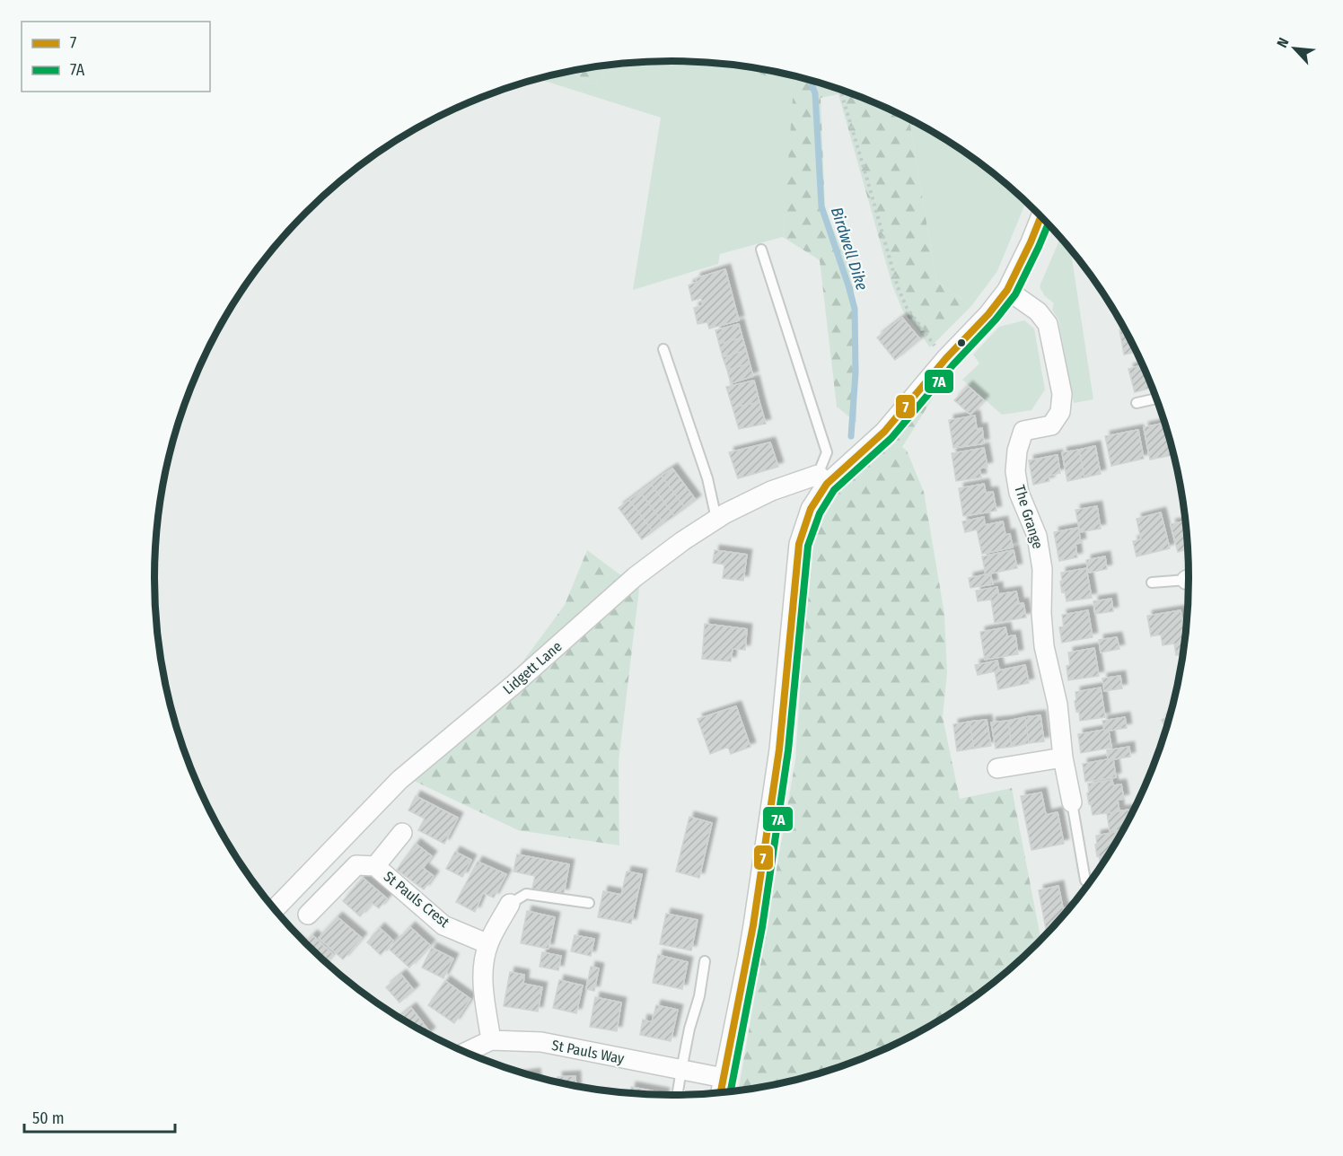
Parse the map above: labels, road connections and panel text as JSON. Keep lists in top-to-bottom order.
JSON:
{
  "streets": {
    "street": [
      "The Grange",
      "Lidgett Lane",
      "St Pauls Crest",
      "St Pauls Way"
    ]
  },
  "water": ["Birdwell Dike"],
  "lines": ["transit line 7", "transit line 7A"],
  "legend": ["7", "7A"],
  "scale_bar": "50 m",
  "north": "top left"
}
